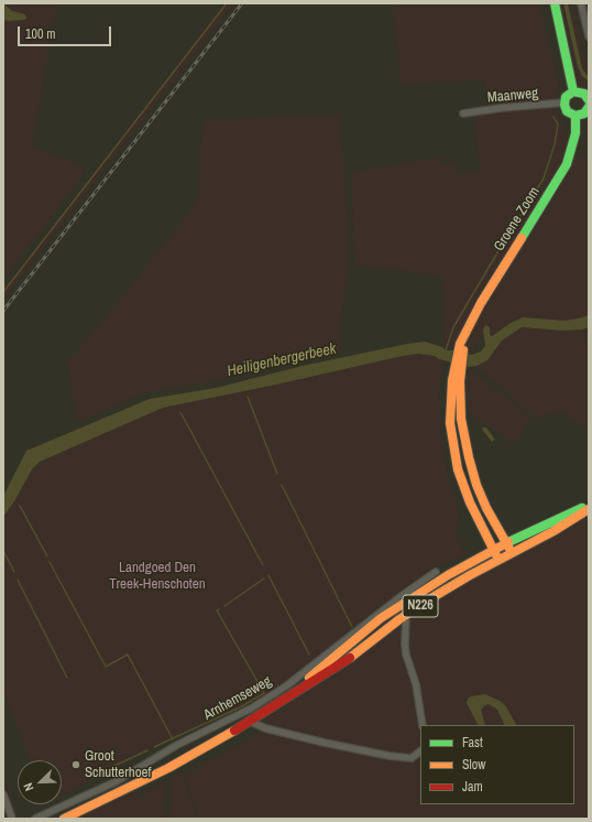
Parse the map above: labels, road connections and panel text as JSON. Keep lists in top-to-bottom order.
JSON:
{
  "streets": {
    "main road": ["Groene Zoom", "N226", "Arnhemseweg"],
    "street": ["Maanweg"]
  },
  "crossings": [
    ["Groene Zoom", "Arnhemseweg"]
  ],
  "water": ["Heiligenbergerbeek"],
  "parks": ["Landgoed Den Treek-Henschoten"],
  "places": ["Groot Schutterhoef"],
  "legend": ["Fast", "Slow", "Jam"],
  "scale_bar": "100 m",
  "north": "bottom left"
}
